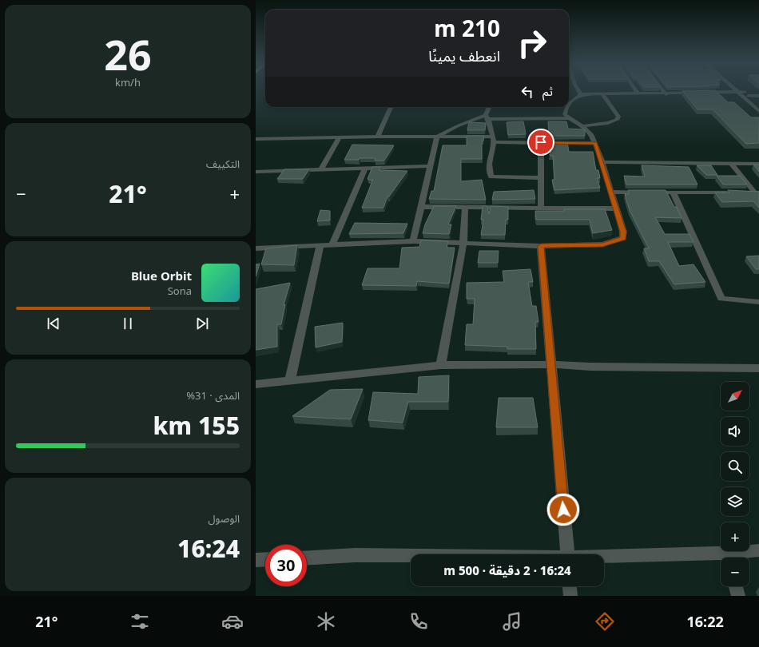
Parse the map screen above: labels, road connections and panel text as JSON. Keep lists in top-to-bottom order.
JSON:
{
  "north": "top right",
  "page": {
    "tile": [
      ["26", "km/h"],
      "التكييف",
      ["المدى · 31%", "155 km"],
      ["الوصول", "16:24"]
    ],
    "turn": ["210 m", "انعطف يمينًا"],
    "then": "ثم",
    "heat": ["−", "21°", "+"],
    "song": ["Blue Orbit", "Sona"],
    "map_buttons": ["+", "−"],
    "limit": "30",
    "trip": "16:24 · 2 دقيقة · 500 m",
    "tabs": ["16:22", "21°"]
  }
}
